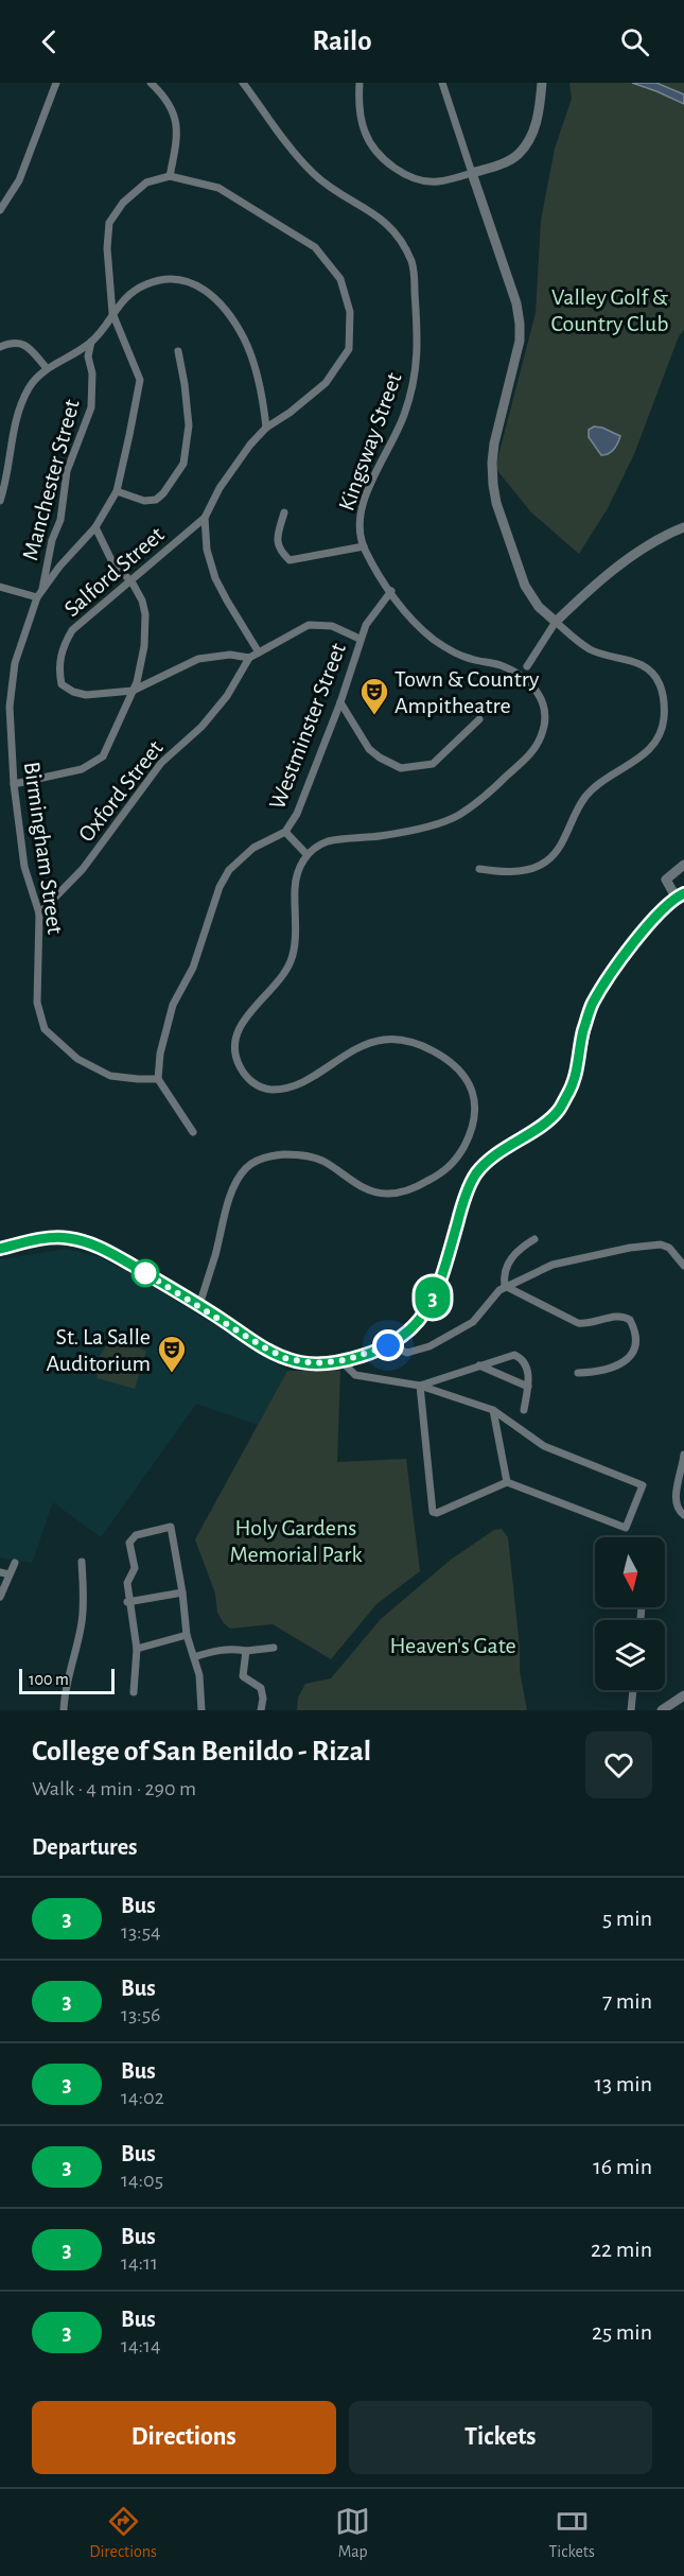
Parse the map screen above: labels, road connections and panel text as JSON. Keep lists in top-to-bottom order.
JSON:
{
  "streets": {
    "street": [
      "Kingsway Street",
      "Manchester Street",
      "Salford Street",
      "Westminster Street",
      "Oxford Street",
      "Birmingham Street"
    ]
  },
  "crossings": [
    ["Kingsway Street", "Westminster Street"],
    ["Manchester Street", "Birmingham Street"],
    ["Salford Street", "Oxford Street"],
    ["Westminster Street", "Birmingham Street"],
    ["Oxford Street", "Birmingham Street"]
  ],
  "parks": ["Valley Golf & Country Club", "Holy Gardens Memorial Park", "Heaven's Gate"],
  "places": {
    "theatre": ["Town & Country Ampitheatre", "St. La Salle Auditorium"]
  },
  "lines": ["bus line 3"],
  "scale_bar": "100 m",
  "north": "bottom",
  "page": {
    "header": "Railo",
    "on_map": "3",
    "scale": "100 m",
    "heading": [
      ["College of San Benildo - Rizal", "Walk · 4 min · 290 m"],
      "Departures"
    ],
    "list": [
      {
        "mark": "3",
        "name": "Bus",
        "note": "13:54",
        "value": "5 min"
      },
      {
        "mark": "3",
        "name": "Bus",
        "note": "13:56",
        "value": "7 min"
      },
      {
        "mark": "3",
        "name": "Bus",
        "note": "14:02",
        "value": "13 min"
      },
      {
        "mark": "3",
        "name": "Bus",
        "note": "14:05",
        "value": "16 min"
      },
      {
        "mark": "3",
        "name": "Bus",
        "note": "14:11",
        "value": "22 min"
      },
      {
        "mark": "3",
        "name": "Bus",
        "note": "14:14",
        "value": "25 min"
      }
    ],
    "buttons": ["Directions", "Tickets"],
    "tabs": ["Directions", "Map", "Tickets"]
  }
}
